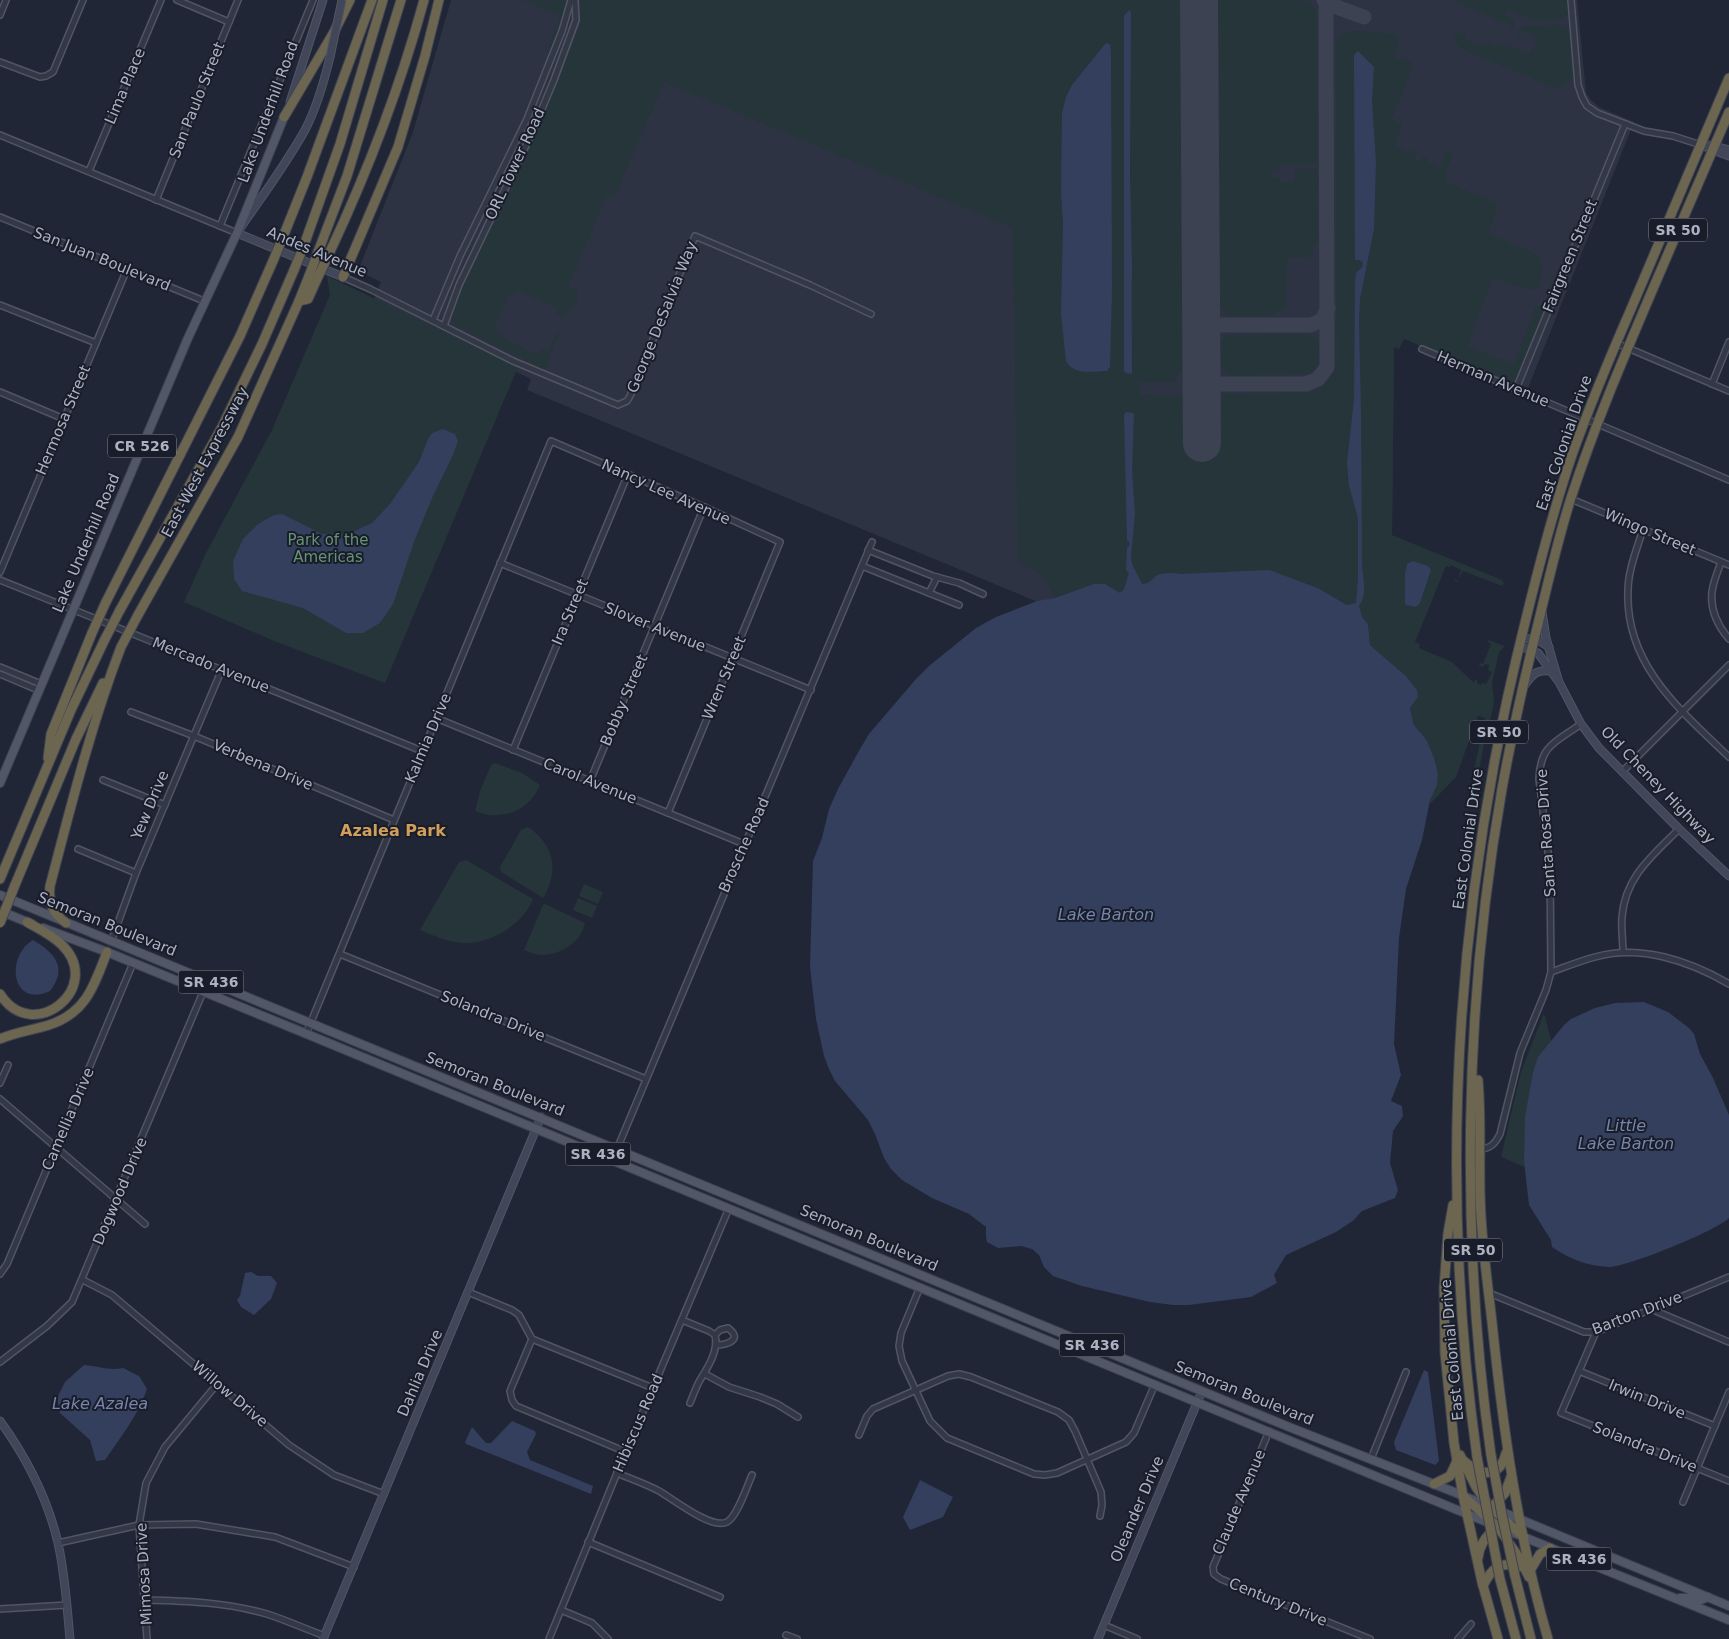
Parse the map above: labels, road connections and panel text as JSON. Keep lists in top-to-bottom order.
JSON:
{
  "streets": {
    "highway": ["SR 50", "East Colonial Drive", "East-West Expressway"],
    "main road": [
      "Lake Underhill Road",
      "CR 526",
      "Yew Drive",
      "Semoran Boulevard",
      "SR 436"
    ],
    "street": [
      "Lima Place",
      "San Paulo Street",
      "ORL Tower Road",
      "Andes Avenue",
      "Fairgreen Street",
      "San Juan Boulevard",
      "George DeSalvia Way",
      "Herman Avenue",
      "Hermosa Street",
      "Nancy Lee Avenue",
      "Wingo Street",
      "Ira Street",
      "Slover Avenue",
      "Mercado Avenue",
      "Wren Street",
      "Bobby Street",
      "Kalmia Drive",
      "Verbena Drive",
      "Carol Avenue",
      "Old Cheney Highway",
      "Santa Rosa Drive",
      "Brosche Road",
      "Solandra Drive",
      "Camellia Drive",
      "Dogwood Drive",
      "Barton Drive",
      "Dahlia Drive",
      "Willow Drive",
      "Irwin Drive",
      "Hibiscus Road",
      "Claude Avenue",
      "Oleander Drive",
      "Mimosa Drive",
      "Century Drive"
    ]
  },
  "crossings": [
    ["Lima Place", "Andes Avenue"],
    ["San Paulo Street", "Andes Avenue"],
    ["Lake Underhill Road", "Andes Avenue"],
    ["Lake Underhill Road", "San Juan Boulevard"],
    ["Lake Underhill Road", "Mercado Avenue"],
    ["ORL Tower Road", "Andes Avenue"],
    ["Andes Avenue", "George DeSalvia Way"],
    ["Fairgreen Street", "Herman Avenue"],
    ["San Juan Boulevard", "Hermosa Street"],
    ["Herman Avenue", "East Colonial Drive"],
    ["East Colonial Drive", "Wingo Street"],
    ["East Colonial Drive", "Old Cheney Highway"],
    ["Nancy Lee Avenue", "Ira Street"],
    ["Nancy Lee Avenue", "Wren Street"],
    ["Nancy Lee Avenue", "Bobby Street"],
    ["Nancy Lee Avenue", "Kalmia Drive"],
    ["Ira Street", "Slover Avenue"],
    ["Ira Street", "Carol Avenue"],
    ["Slover Avenue", "Wren Street"],
    ["Slover Avenue", "Bobby Street"],
    ["Slover Avenue", "Kalmia Drive"],
    ["Slover Avenue", "Brosche Road"],
    ["Mercado Avenue", "Kalmia Drive"],
    ["Mercado Avenue", "Yew Drive"],
    ["Wren Street", "Carol Avenue"],
    ["Bobby Street", "Carol Avenue"],
    ["Kalmia Drive", "Verbena Drive"],
    ["Kalmia Drive", "Carol Avenue"],
    ["Kalmia Drive", "Semoran Boulevard"],
    ["Kalmia Drive", "Solandra Drive"],
    ["Verbena Drive", "Yew Drive"],
    ["Carol Avenue", "Brosche Road"],
    ["Old Cheney Highway", "Santa Rosa Drive"],
    ["Yew Drive", "Semoran Boulevard"],
    ["Brosche Road", "Semoran Boulevard"],
    ["Brosche Road", "Solandra Drive"],
    ["Semoran Boulevard", "Camellia Drive"],
    ["Semoran Boulevard", "Dogwood Drive"],
    ["Semoran Boulevard", "Dahlia Drive"],
    ["Semoran Boulevard", "Hibiscus Road"],
    ["Semoran Boulevard", "Claude Avenue"],
    ["Semoran Boulevard", "Oleander Drive"],
    ["Solandra Drive", "Irwin Drive"],
    ["Dogwood Drive", "Willow Drive"],
    ["Dahlia Drive", "Willow Drive"],
    ["Willow Drive", "Mimosa Drive"],
    ["Claude Avenue", "Century Drive"]
  ],
  "districts": ["Azalea Park"],
  "water": ["Lake Barton", "Little Lake Barton", "Lake Azalea"],
  "parks": ["Park of the Americas"]
}
